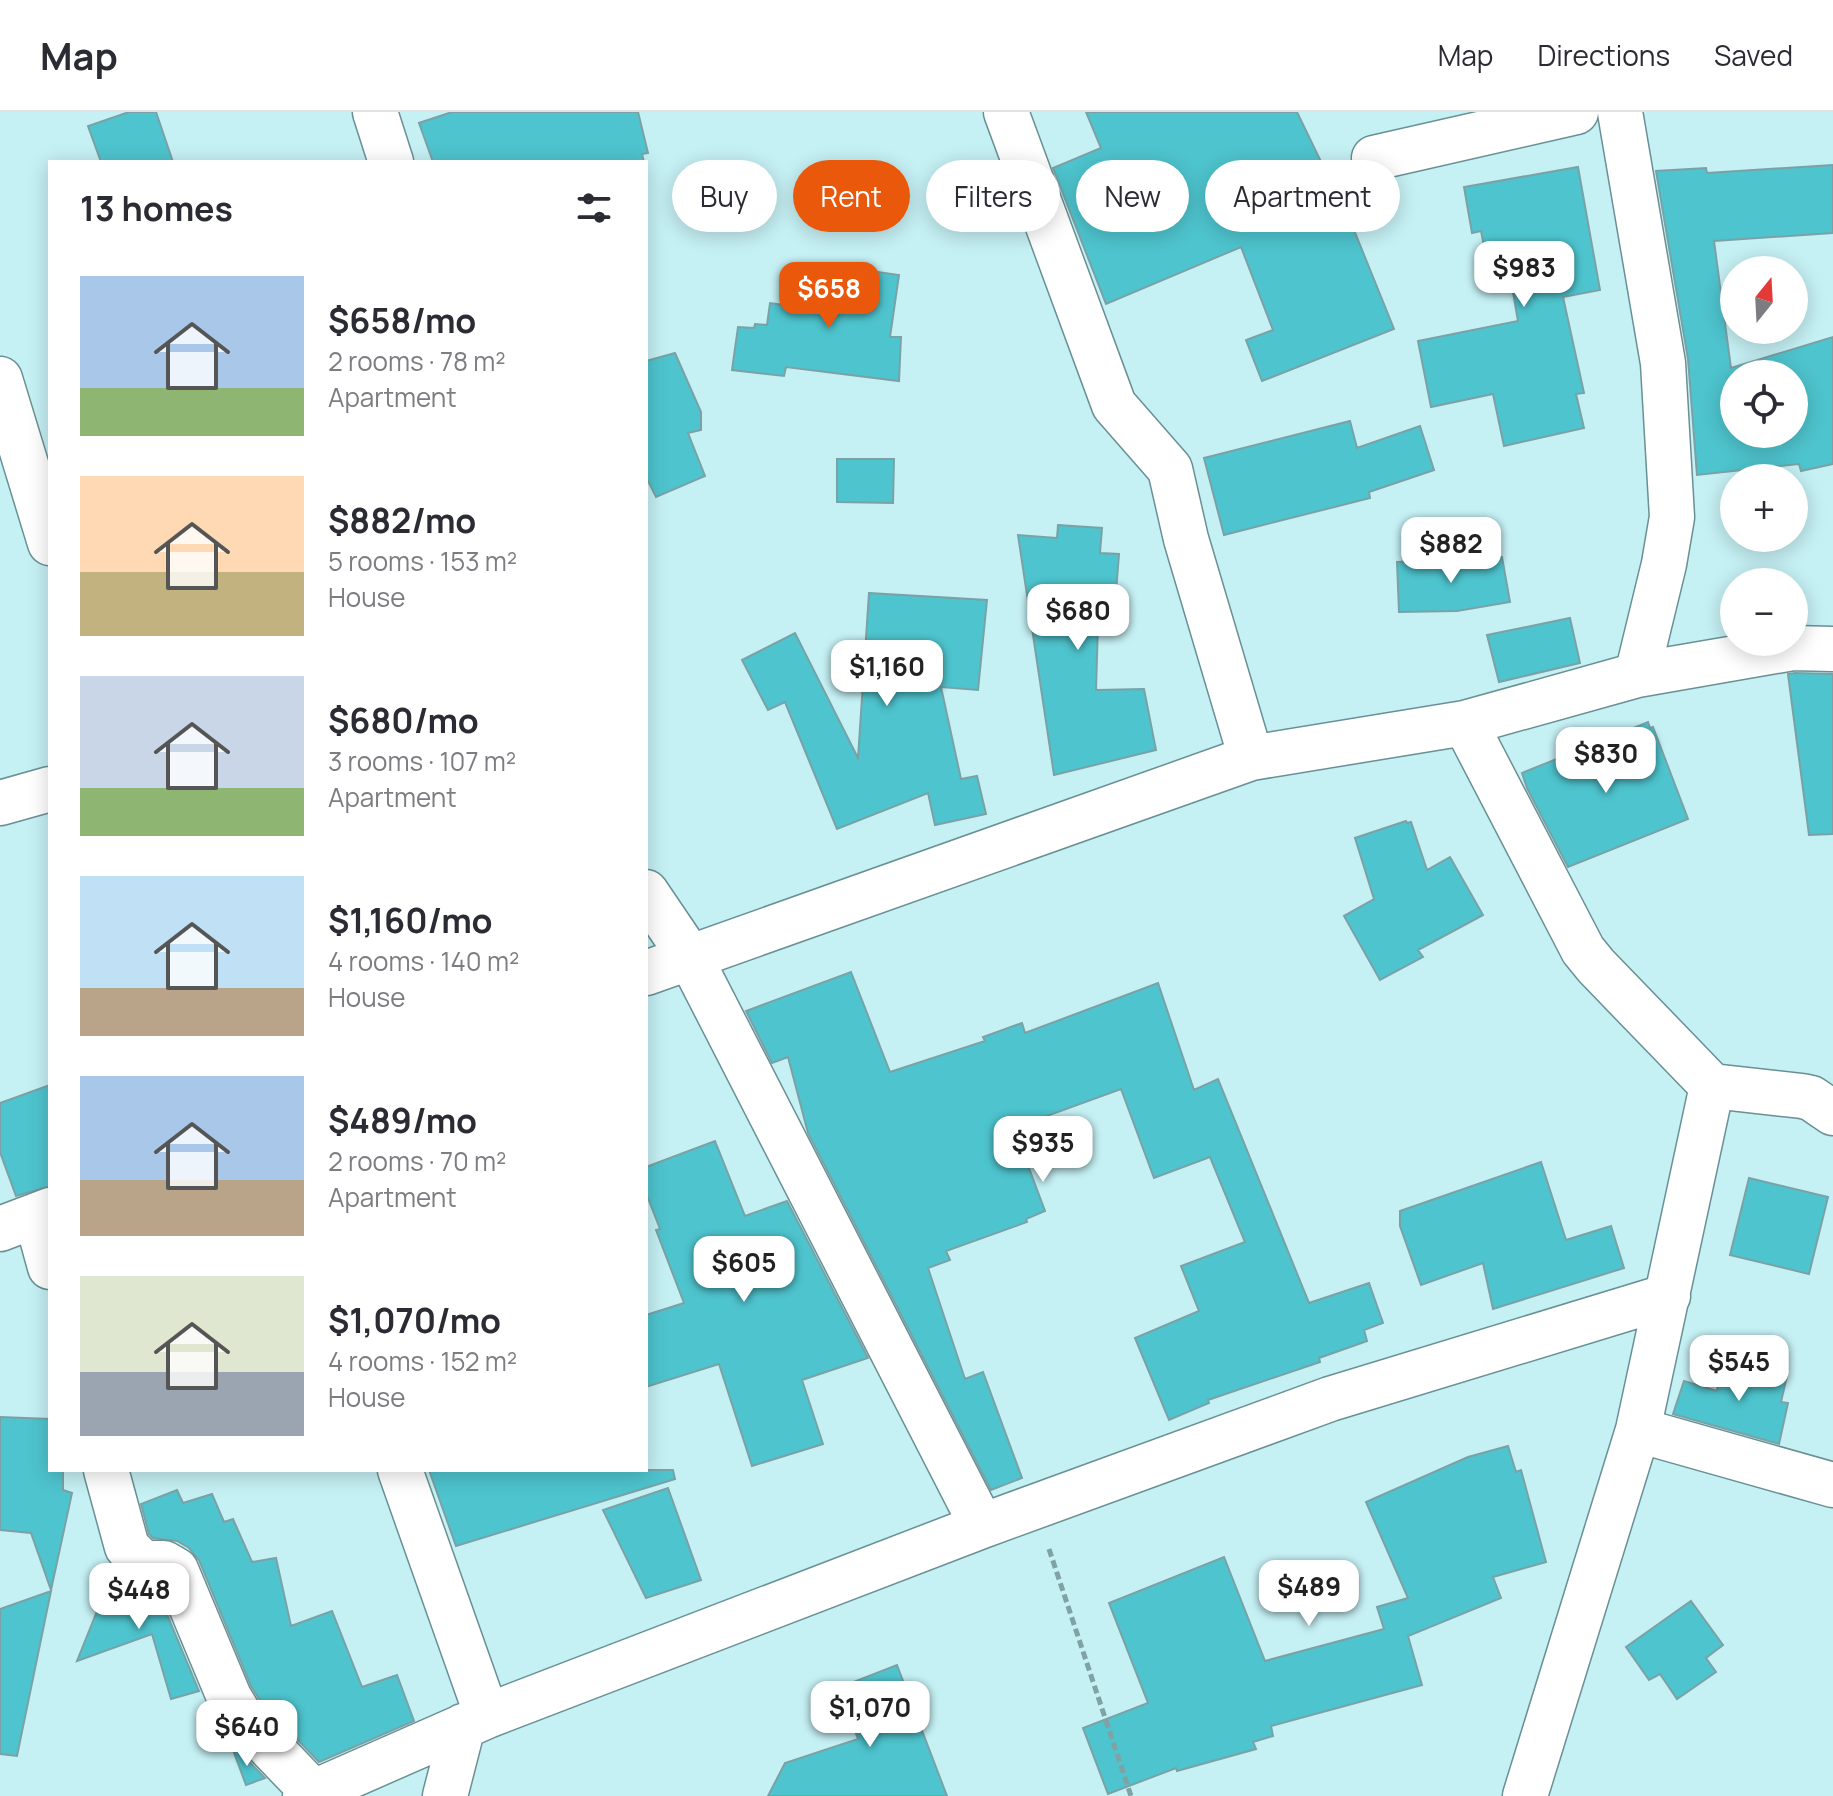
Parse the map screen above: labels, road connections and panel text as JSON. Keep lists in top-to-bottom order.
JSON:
{
  "north": "top",
  "page": {
    "header": "Map",
    "nav": ["Map", "Directions", "Saved"],
    "chip": [
      "Buy",
      "Rent",
      "Filters",
      "New",
      "Apartment"
    ],
    "heading": "13 homes",
    "price": [
      "$983",
      "$658",
      "$882",
      "$680",
      "$1,160",
      "$830",
      "$935",
      "$605",
      "$545",
      "$489",
      "$448",
      "$1,070",
      "$640"
    ],
    "map_buttons": ["+", "−"],
    "list": [
      {
        "name": "$658/mo",
        "note": "2 rooms · 78 m² · Apartment"
      },
      {
        "name": "$882/mo",
        "note": "5 rooms · 153 m² · House"
      },
      {
        "name": "$680/mo",
        "note": "3 rooms · 107 m² · Apartment"
      },
      {
        "name": "$1,160/mo",
        "note": "4 rooms · 140 m² · House"
      },
      {
        "name": "$489/mo",
        "note": "2 rooms · 70 m² · Apartment"
      },
      {
        "name": "$1,070/mo",
        "note": "4 rooms · 152 m² · House"
      }
    ]
  }
}
